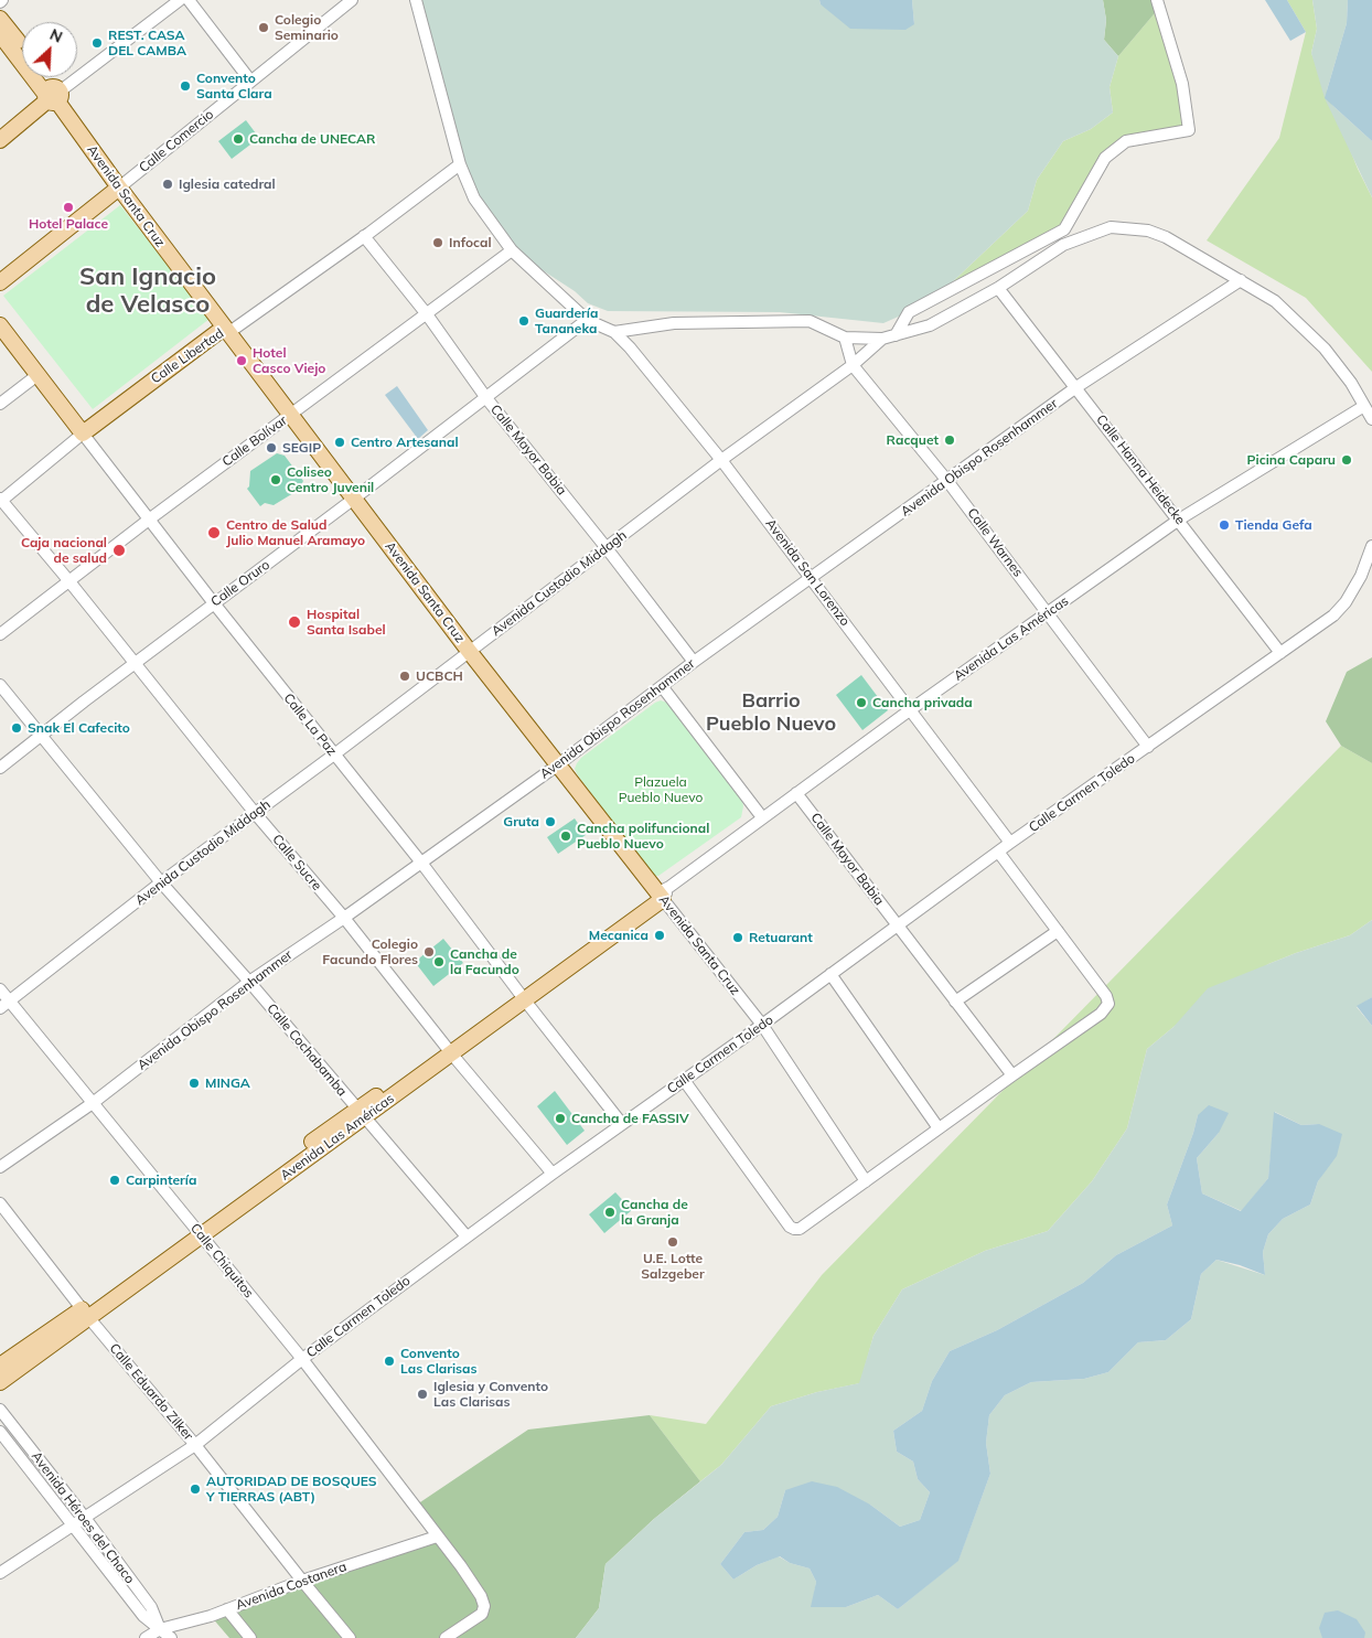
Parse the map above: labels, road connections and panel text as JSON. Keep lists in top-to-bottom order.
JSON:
{
  "streets": {
    "main road": [
      "Calle Comercio",
      "Avenida Santa Cruz",
      "Calle Libertad",
      "Avenida Las Américas",
      "Calle La Paz"
    ],
    "street": [
      "Calle Bolívar",
      "Calle Mayor Babia",
      "Avenida Obispo Rosenhammer",
      "Calle Hanna Heidecke",
      "Calle Warnes",
      "Avenida San Lorenzo",
      "Calle Oruro",
      "Avenida Custodio Middagh",
      "Calle Carmen Toledo",
      "Calle Sucre",
      "Calle Cochabamba",
      "Calle Chiquitos",
      "Calle Eduardo Zilker",
      "Avenida Héroes del Chaco",
      "Avenida Costanera"
    ]
  },
  "crossings": [
    ["Calle Comercio", "Avenida Santa Cruz"],
    ["Avenida Santa Cruz", "Calle Libertad"],
    ["Avenida Santa Cruz", "Calle Bolívar"],
    ["Avenida Santa Cruz", "Avenida Obispo Rosenhammer"],
    ["Avenida Santa Cruz", "Calle Oruro"],
    ["Avenida Santa Cruz", "Avenida Custodio Middagh"],
    ["Avenida Santa Cruz", "Avenida Las Américas"],
    ["Avenida Santa Cruz", "Calle Carmen Toledo"],
    ["Calle Libertad", "Calle Mayor Babia"],
    ["Calle Libertad", "Avenida San Lorenzo"],
    ["Calle Libertad", "Calle La Paz"],
    ["Calle Libertad", "Calle Sucre"],
    ["Calle Bolívar", "Calle Mayor Babia"],
    ["Calle Bolívar", "Avenida San Lorenzo"],
    ["Calle Bolívar", "Calle La Paz"],
    ["Calle Bolívar", "Calle Sucre"],
    ["Calle Mayor Babia", "Avenida Obispo Rosenhammer"],
    ["Calle Mayor Babia", "Calle Oruro"],
    ["Calle Mayor Babia", "Avenida Custodio Middagh"],
    ["Calle Mayor Babia", "Avenida Las Américas"],
    ["Calle Mayor Babia", "Calle Carmen Toledo"],
    ["Avenida Obispo Rosenhammer", "Calle Hanna Heidecke"],
    ["Avenida Obispo Rosenhammer", "Calle Warnes"],
    ["Avenida Obispo Rosenhammer", "Avenida San Lorenzo"],
    ["Avenida Obispo Rosenhammer", "Calle La Paz"],
    ["Avenida Obispo Rosenhammer", "Calle Sucre"],
    ["Avenida Obispo Rosenhammer", "Calle Cochabamba"],
    ["Avenida Obispo Rosenhammer", "Calle Chiquitos"],
    ["Calle Hanna Heidecke", "Avenida Las Américas"],
    ["Calle Hanna Heidecke", "Calle Carmen Toledo"],
    ["Calle Warnes", "Avenida Custodio Middagh"],
    ["Calle Warnes", "Avenida Las Américas"],
    ["Calle Warnes", "Calle Carmen Toledo"],
    ["Avenida San Lorenzo", "Calle Oruro"],
    ["Avenida San Lorenzo", "Avenida Custodio Middagh"],
    ["Avenida San Lorenzo", "Avenida Las Américas"],
    ["Avenida San Lorenzo", "Calle Carmen Toledo"],
    ["Calle Oruro", "Calle La Paz"],
    ["Calle Oruro", "Calle Sucre"],
    ["Calle Oruro", "Calle Cochabamba"],
    ["Avenida Custodio Middagh", "Calle La Paz"],
    ["Avenida Custodio Middagh", "Calle Sucre"],
    ["Avenida Custodio Middagh", "Calle Cochabamba"],
    ["Avenida Custodio Middagh", "Calle Chiquitos"],
    ["Avenida Las Américas", "Calle La Paz"],
    ["Avenida Las Américas", "Calle Sucre"],
    ["Avenida Las Américas", "Calle Cochabamba"],
    ["Avenida Las Américas", "Calle Chiquitos"],
    ["Avenida Las Américas", "Calle Eduardo Zilker"],
    ["Calle La Paz", "Calle Carmen Toledo"],
    ["Calle Carmen Toledo", "Calle Sucre"],
    ["Calle Carmen Toledo", "Calle Cochabamba"],
    ["Calle Carmen Toledo", "Calle Chiquitos"],
    ["Calle Carmen Toledo", "Calle Eduardo Zilker"],
    ["Calle Carmen Toledo", "Avenida Héroes del Chaco"],
    ["Calle Chiquitos", "Avenida Costanera"],
    ["Calle Eduardo Zilker", "Avenida Costanera"],
    ["Avenida Héroes del Chaco", "Avenida Costanera"]
  ],
  "districts": ["San Ignacio de Velasco", "Barrio Pueblo Nuevo"],
  "parks": ["Plazuela Pueblo Nuevo"],
  "places": [
    "Colegio Seminario",
    "REST. CASA DEL CAMBA",
    "Convento Santa Clara",
    "Cancha de UNECAR",
    "Iglesia catedral",
    "Hotel Palace",
    "Infocal",
    "Guardería Tananeka",
    "Hotel Casco Viejo",
    "Racquet",
    "Centro Artesanal",
    "SEGIP",
    "Picina Caparu",
    "Coliseo Centro Juvenil",
    "Tienda Gefa",
    "Centro de Salud Julio Manuel Aramayo",
    "Caja nacional de salud",
    "Hospital Santa Isabel",
    "UCBCH",
    "Cancha privada",
    "Snak El Cafecito",
    "Gruta",
    "Cancha polifuncional Pueblo Nuevo",
    "Mecanica",
    "Retuarant",
    "Colegio Facundo Flores",
    "Cancha de la Facundo",
    "MINGA",
    "Cancha de FASSIV",
    "Carpintería",
    "Cancha de la Granja",
    "U.E. Lotte Salzgeber",
    "Convento Las Clarisas",
    "Iglesia y Convento Las Clarisas",
    "AUTORIDAD DE BOSQUES Y TIERRAS (ABT)"
  ],
  "north": "top right"
}
